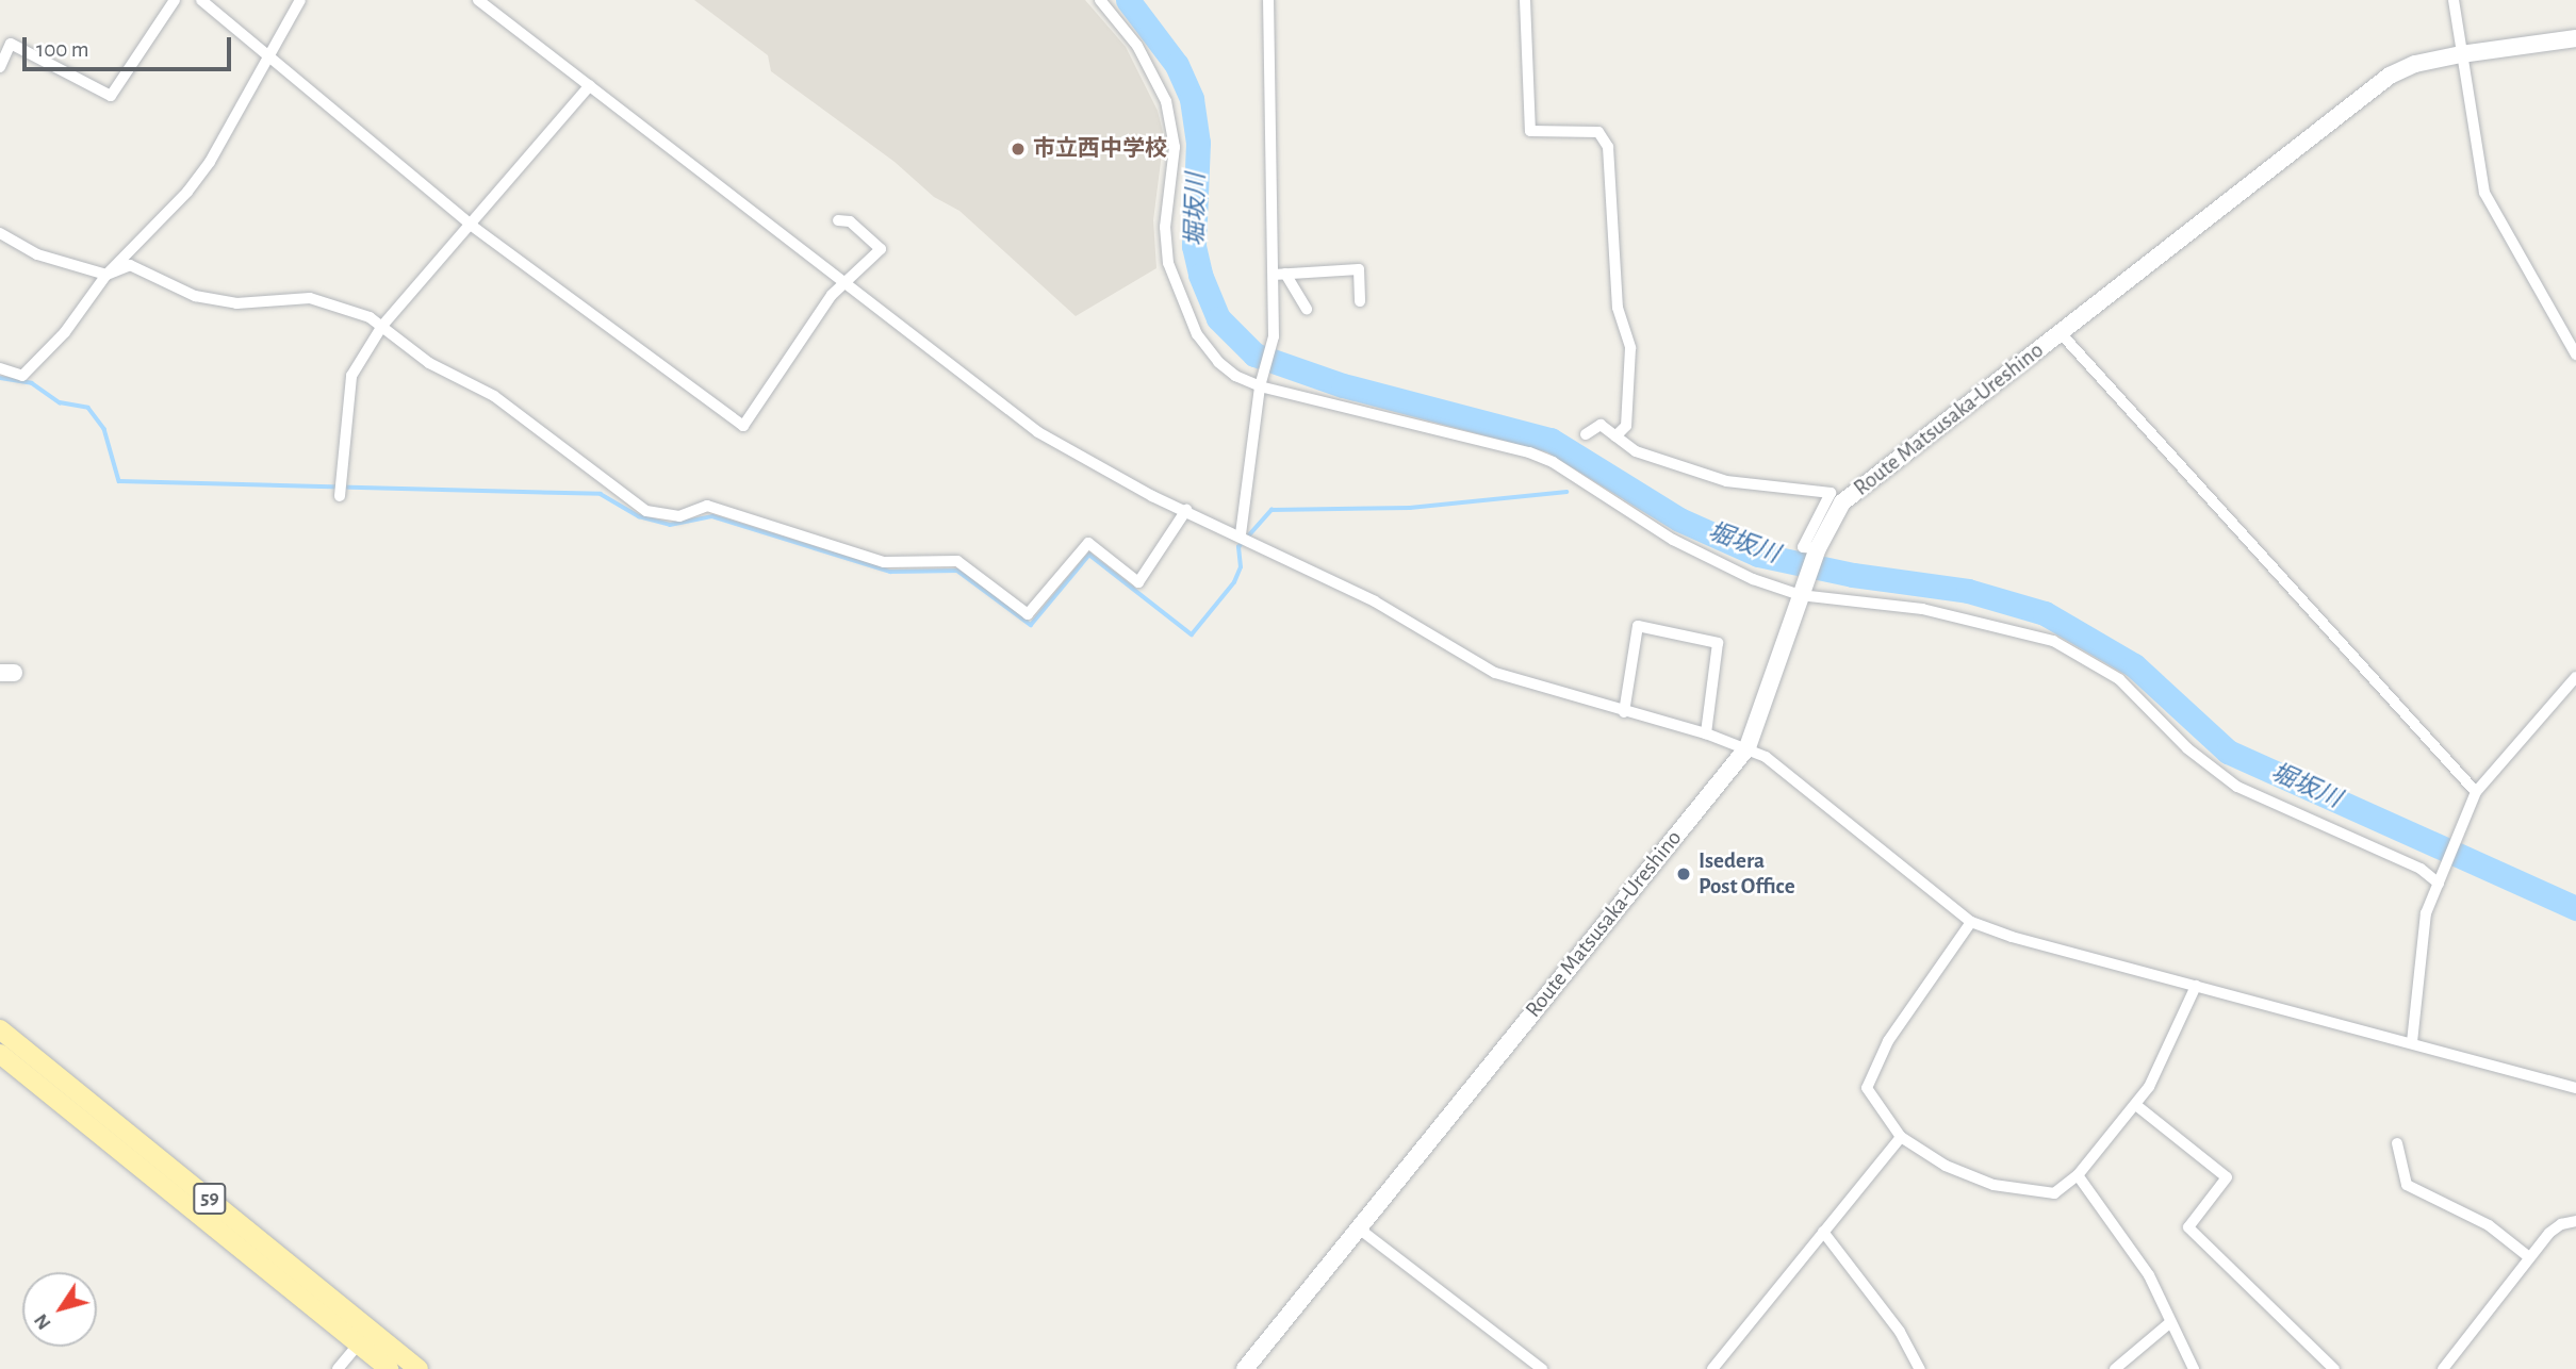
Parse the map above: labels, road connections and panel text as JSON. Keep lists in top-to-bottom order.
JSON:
{
  "streets": {
    "main road": ["Route Matsusaka-Ureshino", "59"]
  },
  "water": ["堀坂川"],
  "places": ["市立西中学校", "Isedera Post Office"],
  "scale_bar": "100 m",
  "north": "bottom left"
}
